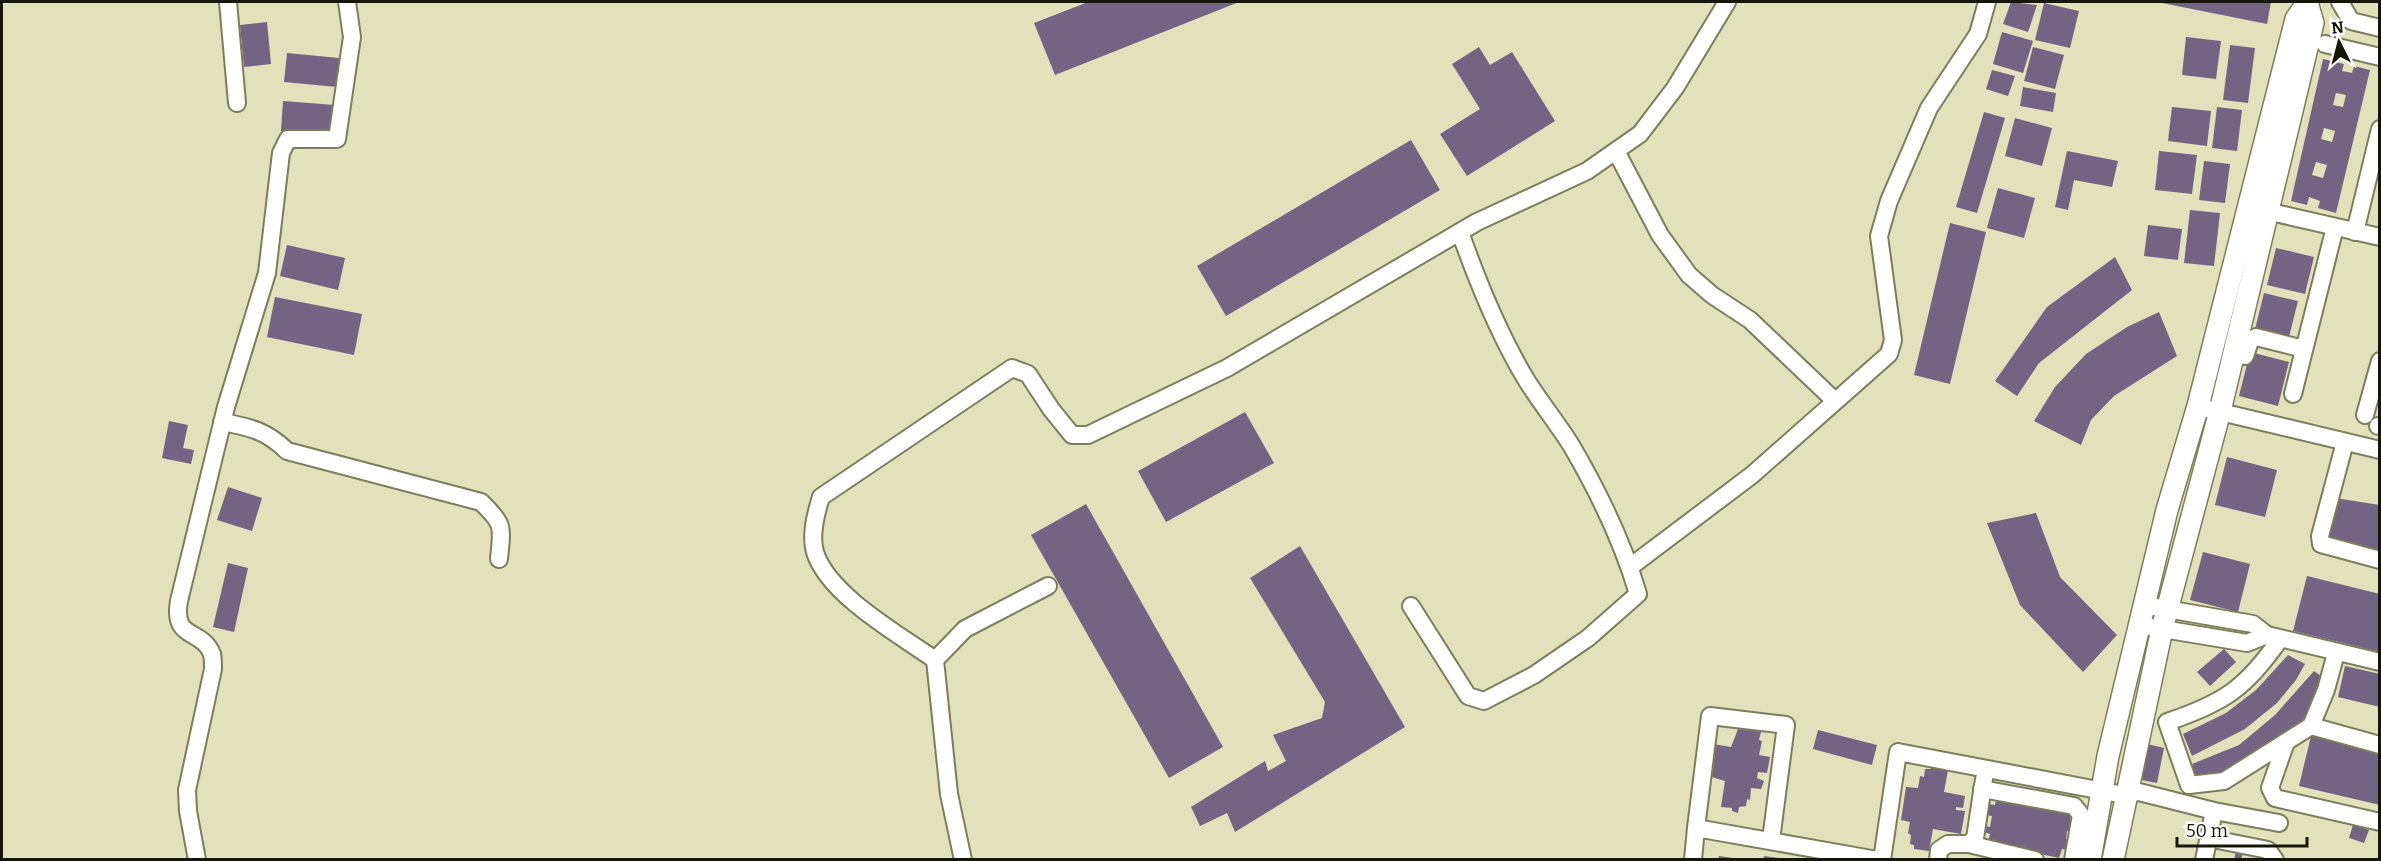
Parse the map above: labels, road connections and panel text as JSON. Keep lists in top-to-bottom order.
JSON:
{
  "scale_bar": "50 m",
  "north": "top"
}
